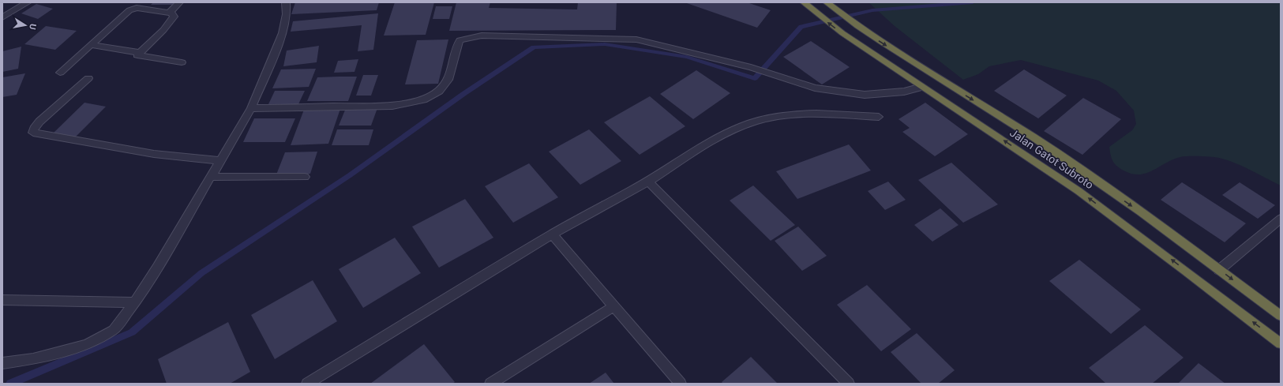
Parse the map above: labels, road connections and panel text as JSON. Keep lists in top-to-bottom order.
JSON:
{
  "streets": {
    "highway": ["Jalan Gatot Subroto"]
  },
  "north": "right"
}
